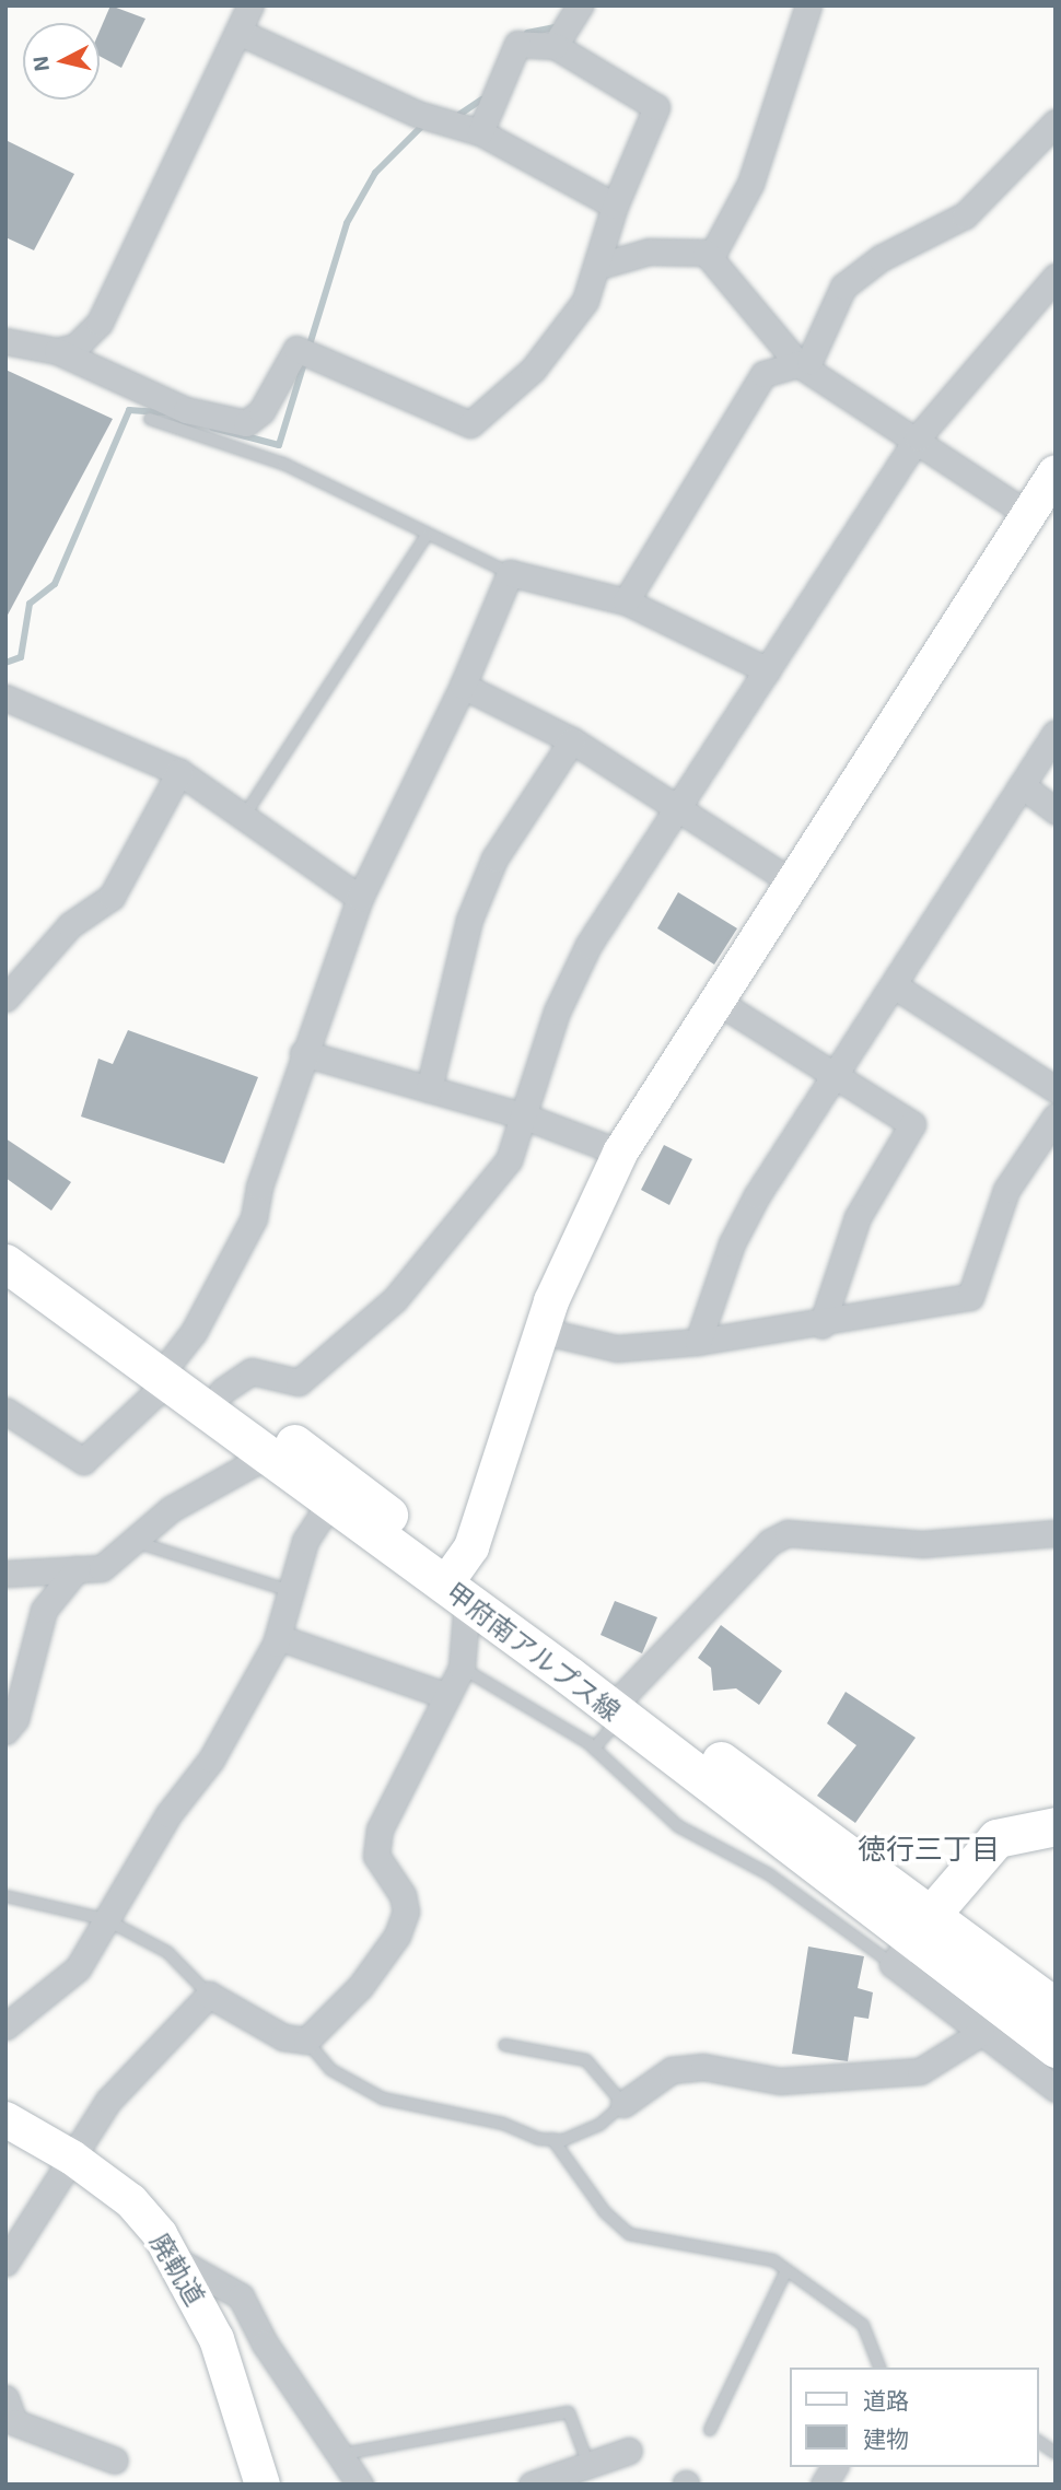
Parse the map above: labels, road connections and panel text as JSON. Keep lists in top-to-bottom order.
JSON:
{
  "streets": {
    "main road": ["甲府南アルプス線"],
    "street": ["廃軌道"]
  },
  "districts": ["徳行三丁目"],
  "legend": ["道路", "建物"],
  "north": "left"
}
